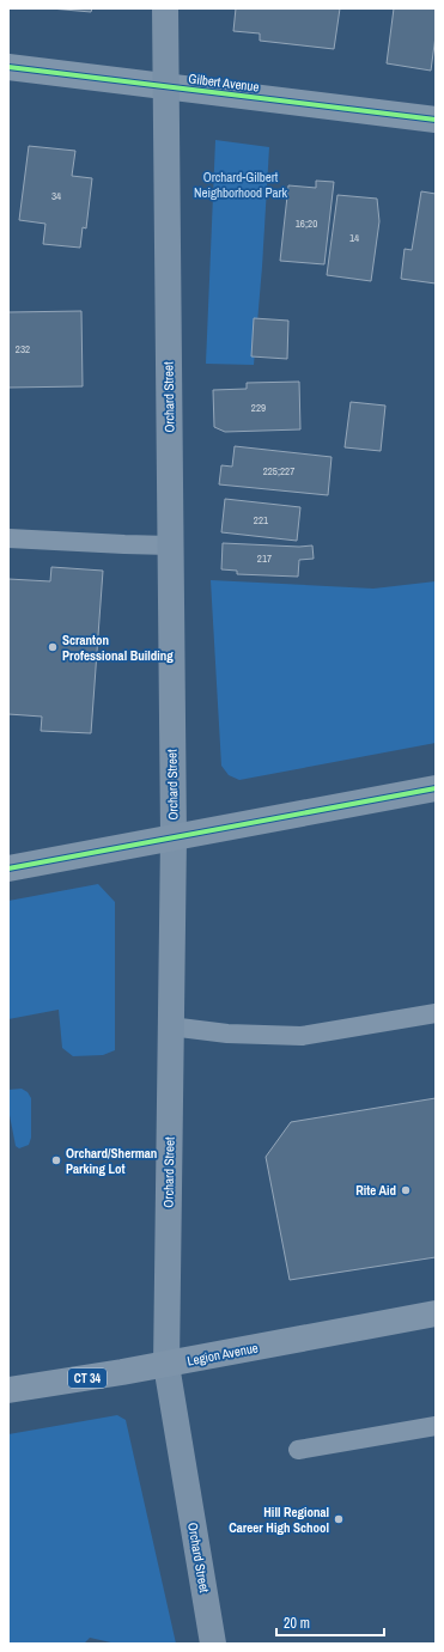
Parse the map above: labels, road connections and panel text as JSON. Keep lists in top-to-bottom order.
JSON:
{
  "streets": {
    "highway": ["Legion Avenue", "CT 34"],
    "main road": ["Orchard Street"],
    "street": ["Gilbert Avenue"]
  },
  "crossings": [
    ["Gilbert Avenue", "Orchard Street"],
    ["Orchard Street", "Legion Avenue"]
  ],
  "parks": ["Orchard-Gilbert Neighborhood Park"],
  "places": [
    "Scranton Professional Building",
    "Orchard/Sherman Parking Lot",
    "Rite Aid",
    "Hill Regional Career High School"
  ],
  "house_numbers": [
    "34",
    "16;20",
    "14",
    "232",
    "229",
    "225;227",
    "221",
    "217"
  ],
  "scale_bar": "20 m"
}
